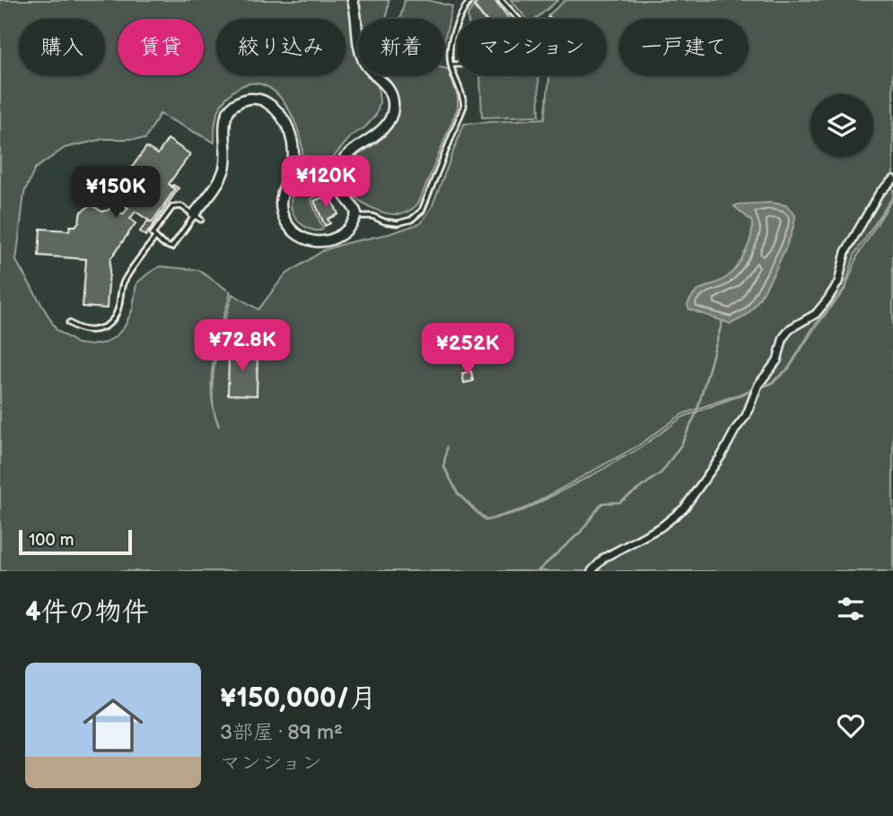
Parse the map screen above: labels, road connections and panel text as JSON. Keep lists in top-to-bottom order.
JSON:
{
  "scale_bar": "100 m",
  "page": {
    "chip": [
      "購入",
      "賃貸",
      "絞り込み",
      "新着",
      "マンション",
      "一戸建て"
    ],
    "price": [
      "¥120K",
      "¥150K",
      "¥72.8K",
      "¥252K"
    ],
    "scale": "100 m",
    "heading": "4件の物件",
    "list": [
      {
        "name": "¥150,000/月",
        "note": "3部屋 · 89 m² · マンション"
      }
    ]
  }
}
